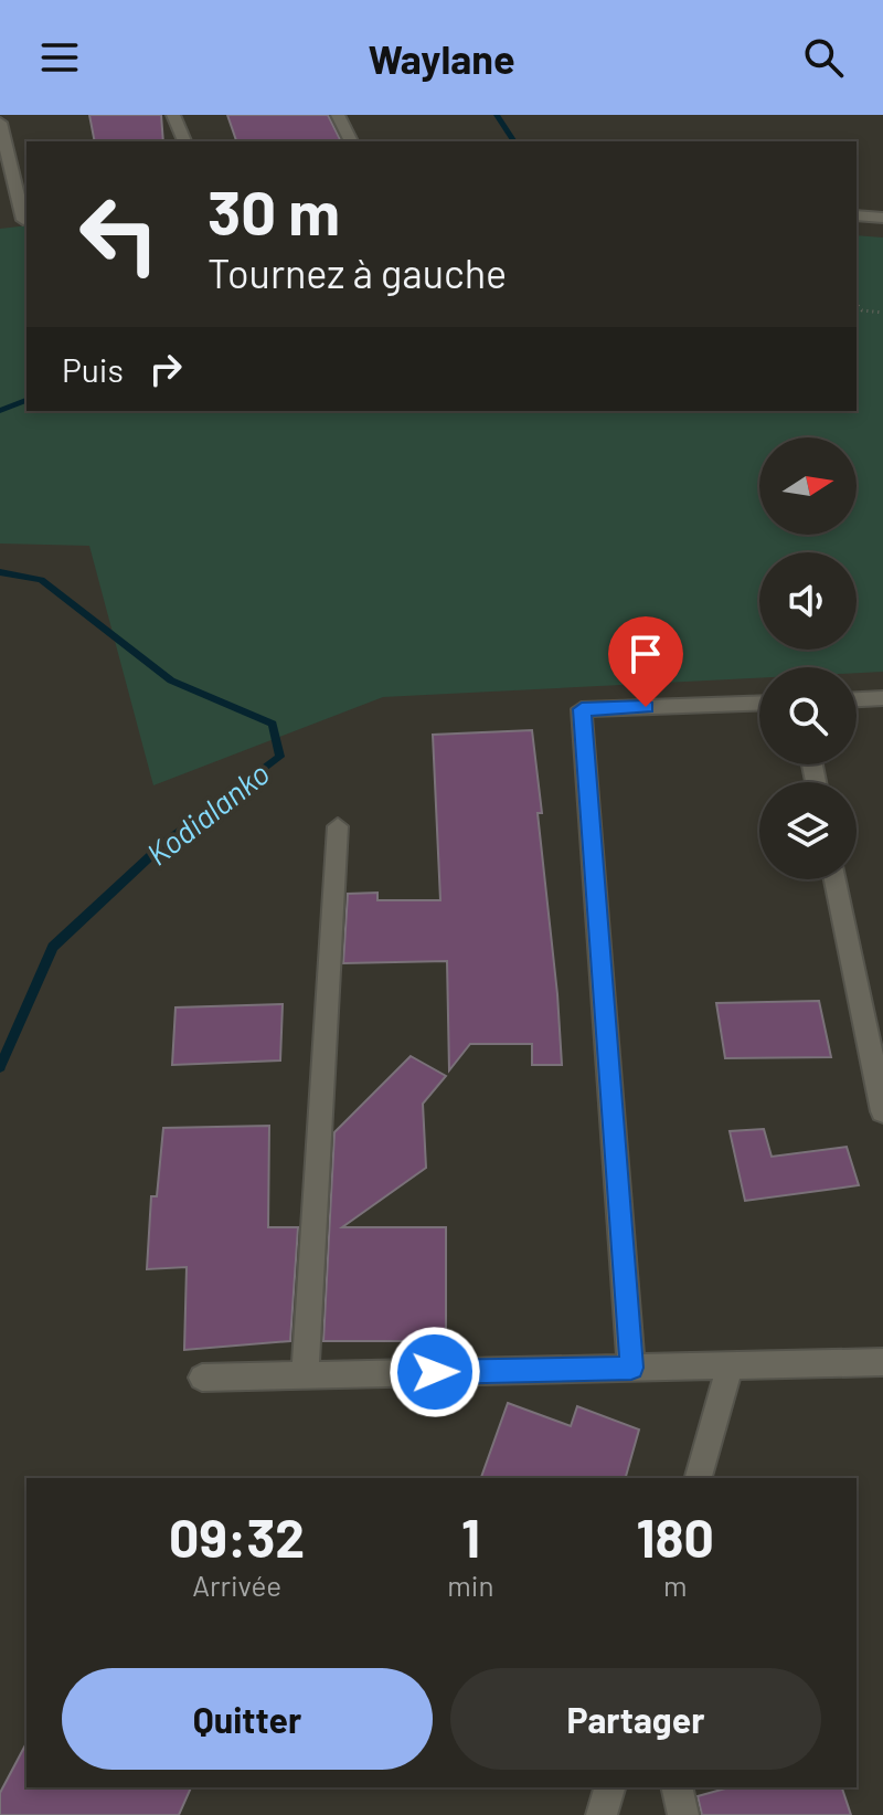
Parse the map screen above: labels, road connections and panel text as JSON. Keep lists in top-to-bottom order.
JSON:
{
  "water": ["Kodialanko"],
  "north": "right",
  "page": {
    "header": "Waylane",
    "turn": ["30 m", "Tournez à gauche"],
    "then": "Puis",
    "eta": [
      "09:32",
      "Arrivée",
      "1",
      "min",
      "180",
      "m"
    ],
    "buttons": ["Quitter", "Partager"]
  }
}
